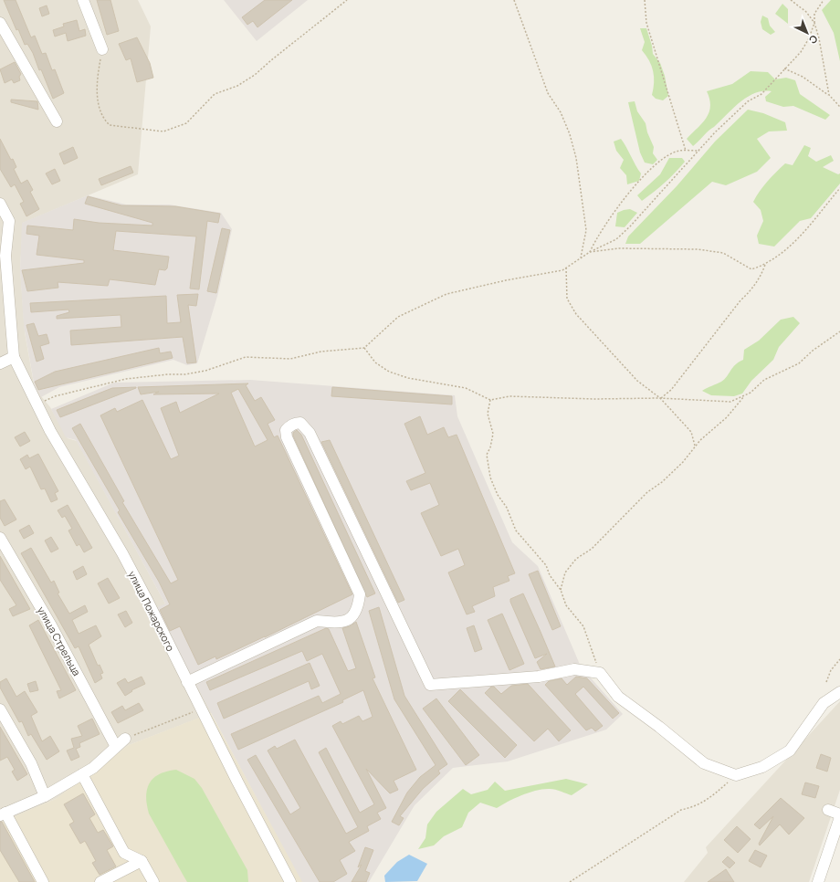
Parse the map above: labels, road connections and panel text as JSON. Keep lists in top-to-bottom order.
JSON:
{
  "streets": {
    "street": ["улица Пожарского", "улица Стрельца"]
  },
  "north": "bottom right"
}
